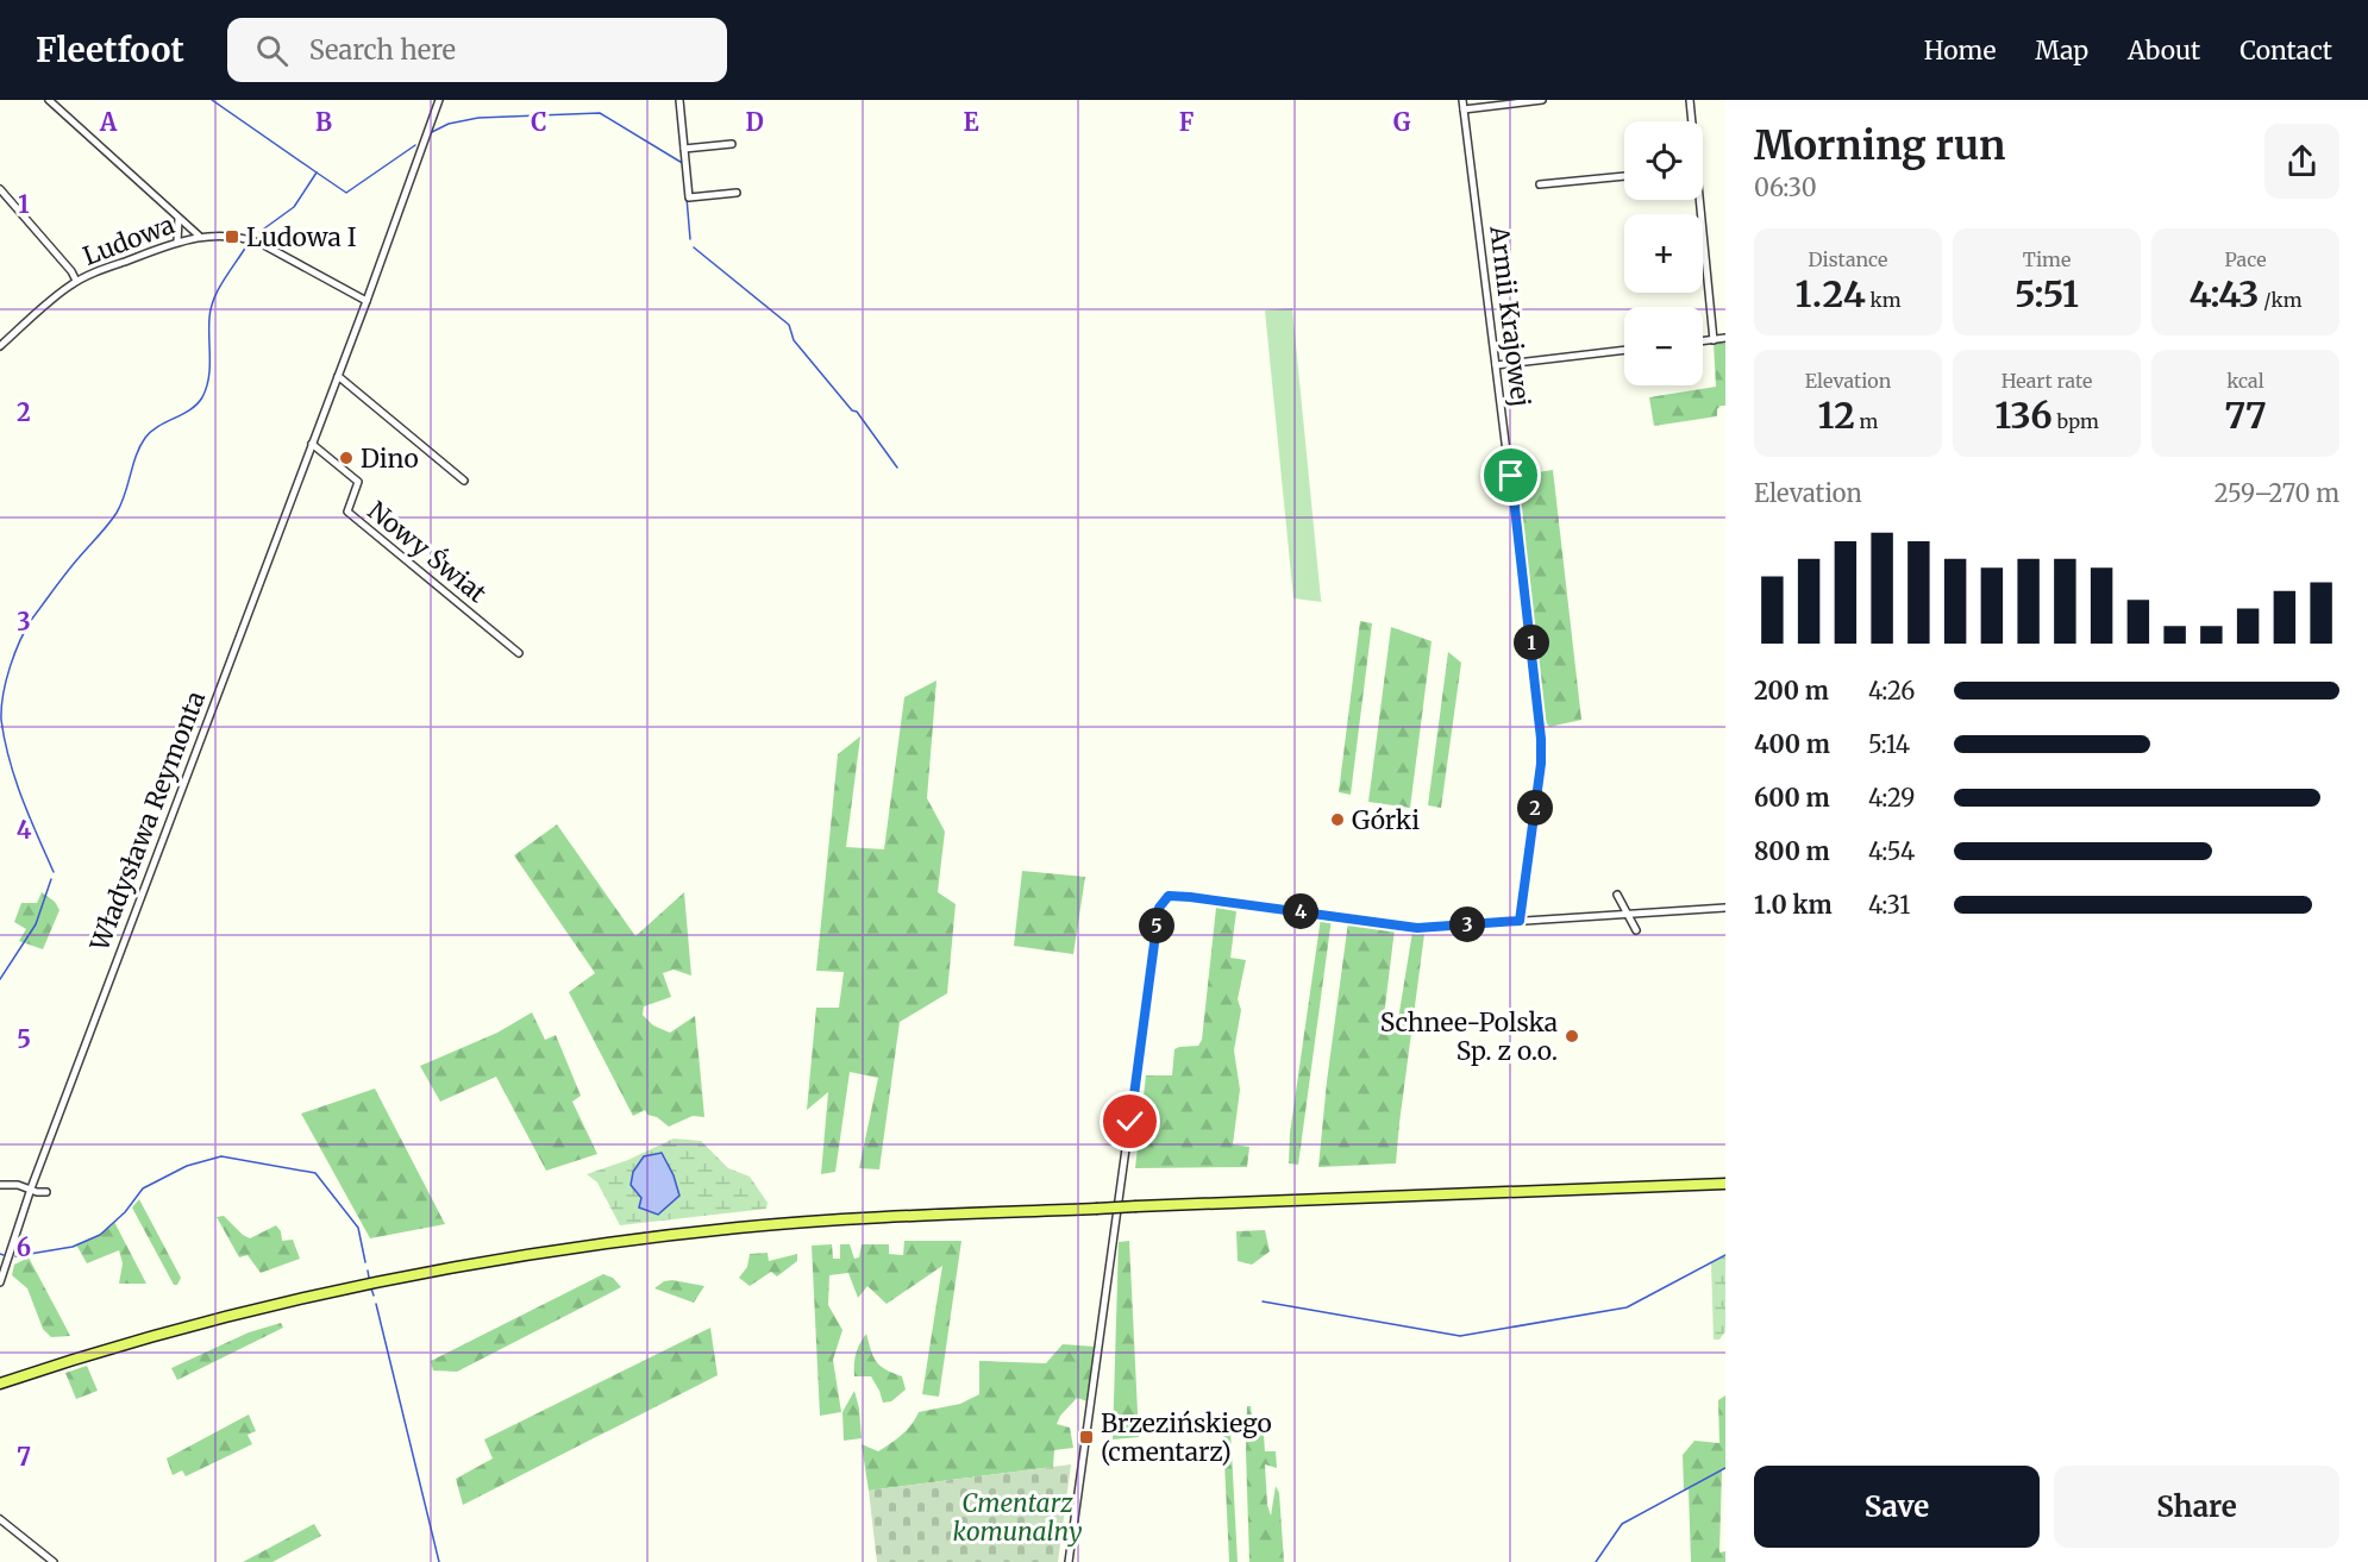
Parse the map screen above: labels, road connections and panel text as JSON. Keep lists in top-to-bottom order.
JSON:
{
  "streets": {
    "street": [
      "Ludowa",
      "Armii Krajowej",
      "Nowy Świat",
      "Władysława Reymonta"
    ]
  },
  "crossings": [
    ["Ludowa", "Władysława Reymonta"],
    ["Nowy Świat", "Władysława Reymonta"]
  ],
  "parks": ["Cmentarz komunalny"],
  "places": {
    "transit": ["Ludowa I", "Brzezińskiego (cmentarz)"],
    "other": ["Dino", "Górki", "Schnee-Polska Sp. z o.o."]
  },
  "page": {
    "header": "Fleetfoot",
    "search": "Search here",
    "nav": [
      "Home",
      "Map",
      "About",
      "Contact"
    ],
    "heading": ["Morning run", "06:30"],
    "map_buttons": ["+", "−"],
    "stats": [
      ["Distance", "1.24 km"],
      ["Time", "5:51"],
      ["Pace", "4:43 /km"],
      ["Elevation", "12 m"],
      ["Heart rate", "136 bpm"],
      ["kcal", "77"]
    ],
    "chart": ["Elevation", "259–270 m"],
    "pins": [
      "1",
      "2",
      "4",
      "3",
      "5"
    ],
    "list": [
      {
        "name": "200 m",
        "note": "4:26"
      },
      {
        "name": "400 m",
        "note": "5:14"
      },
      {
        "name": "600 m",
        "note": "4:29"
      },
      {
        "name": "800 m",
        "note": "4:54"
      },
      {
        "name": "1.0 km",
        "note": "4:31"
      }
    ],
    "buttons": ["Save", "Share"]
  },
  "grid": {
    "columns": [
      "A",
      "B",
      "C",
      "D",
      "E",
      "F",
      "G"
    ],
    "rows": [
      "1",
      "2",
      "3",
      "4",
      "5",
      "6",
      "7"
    ]
  }
}
